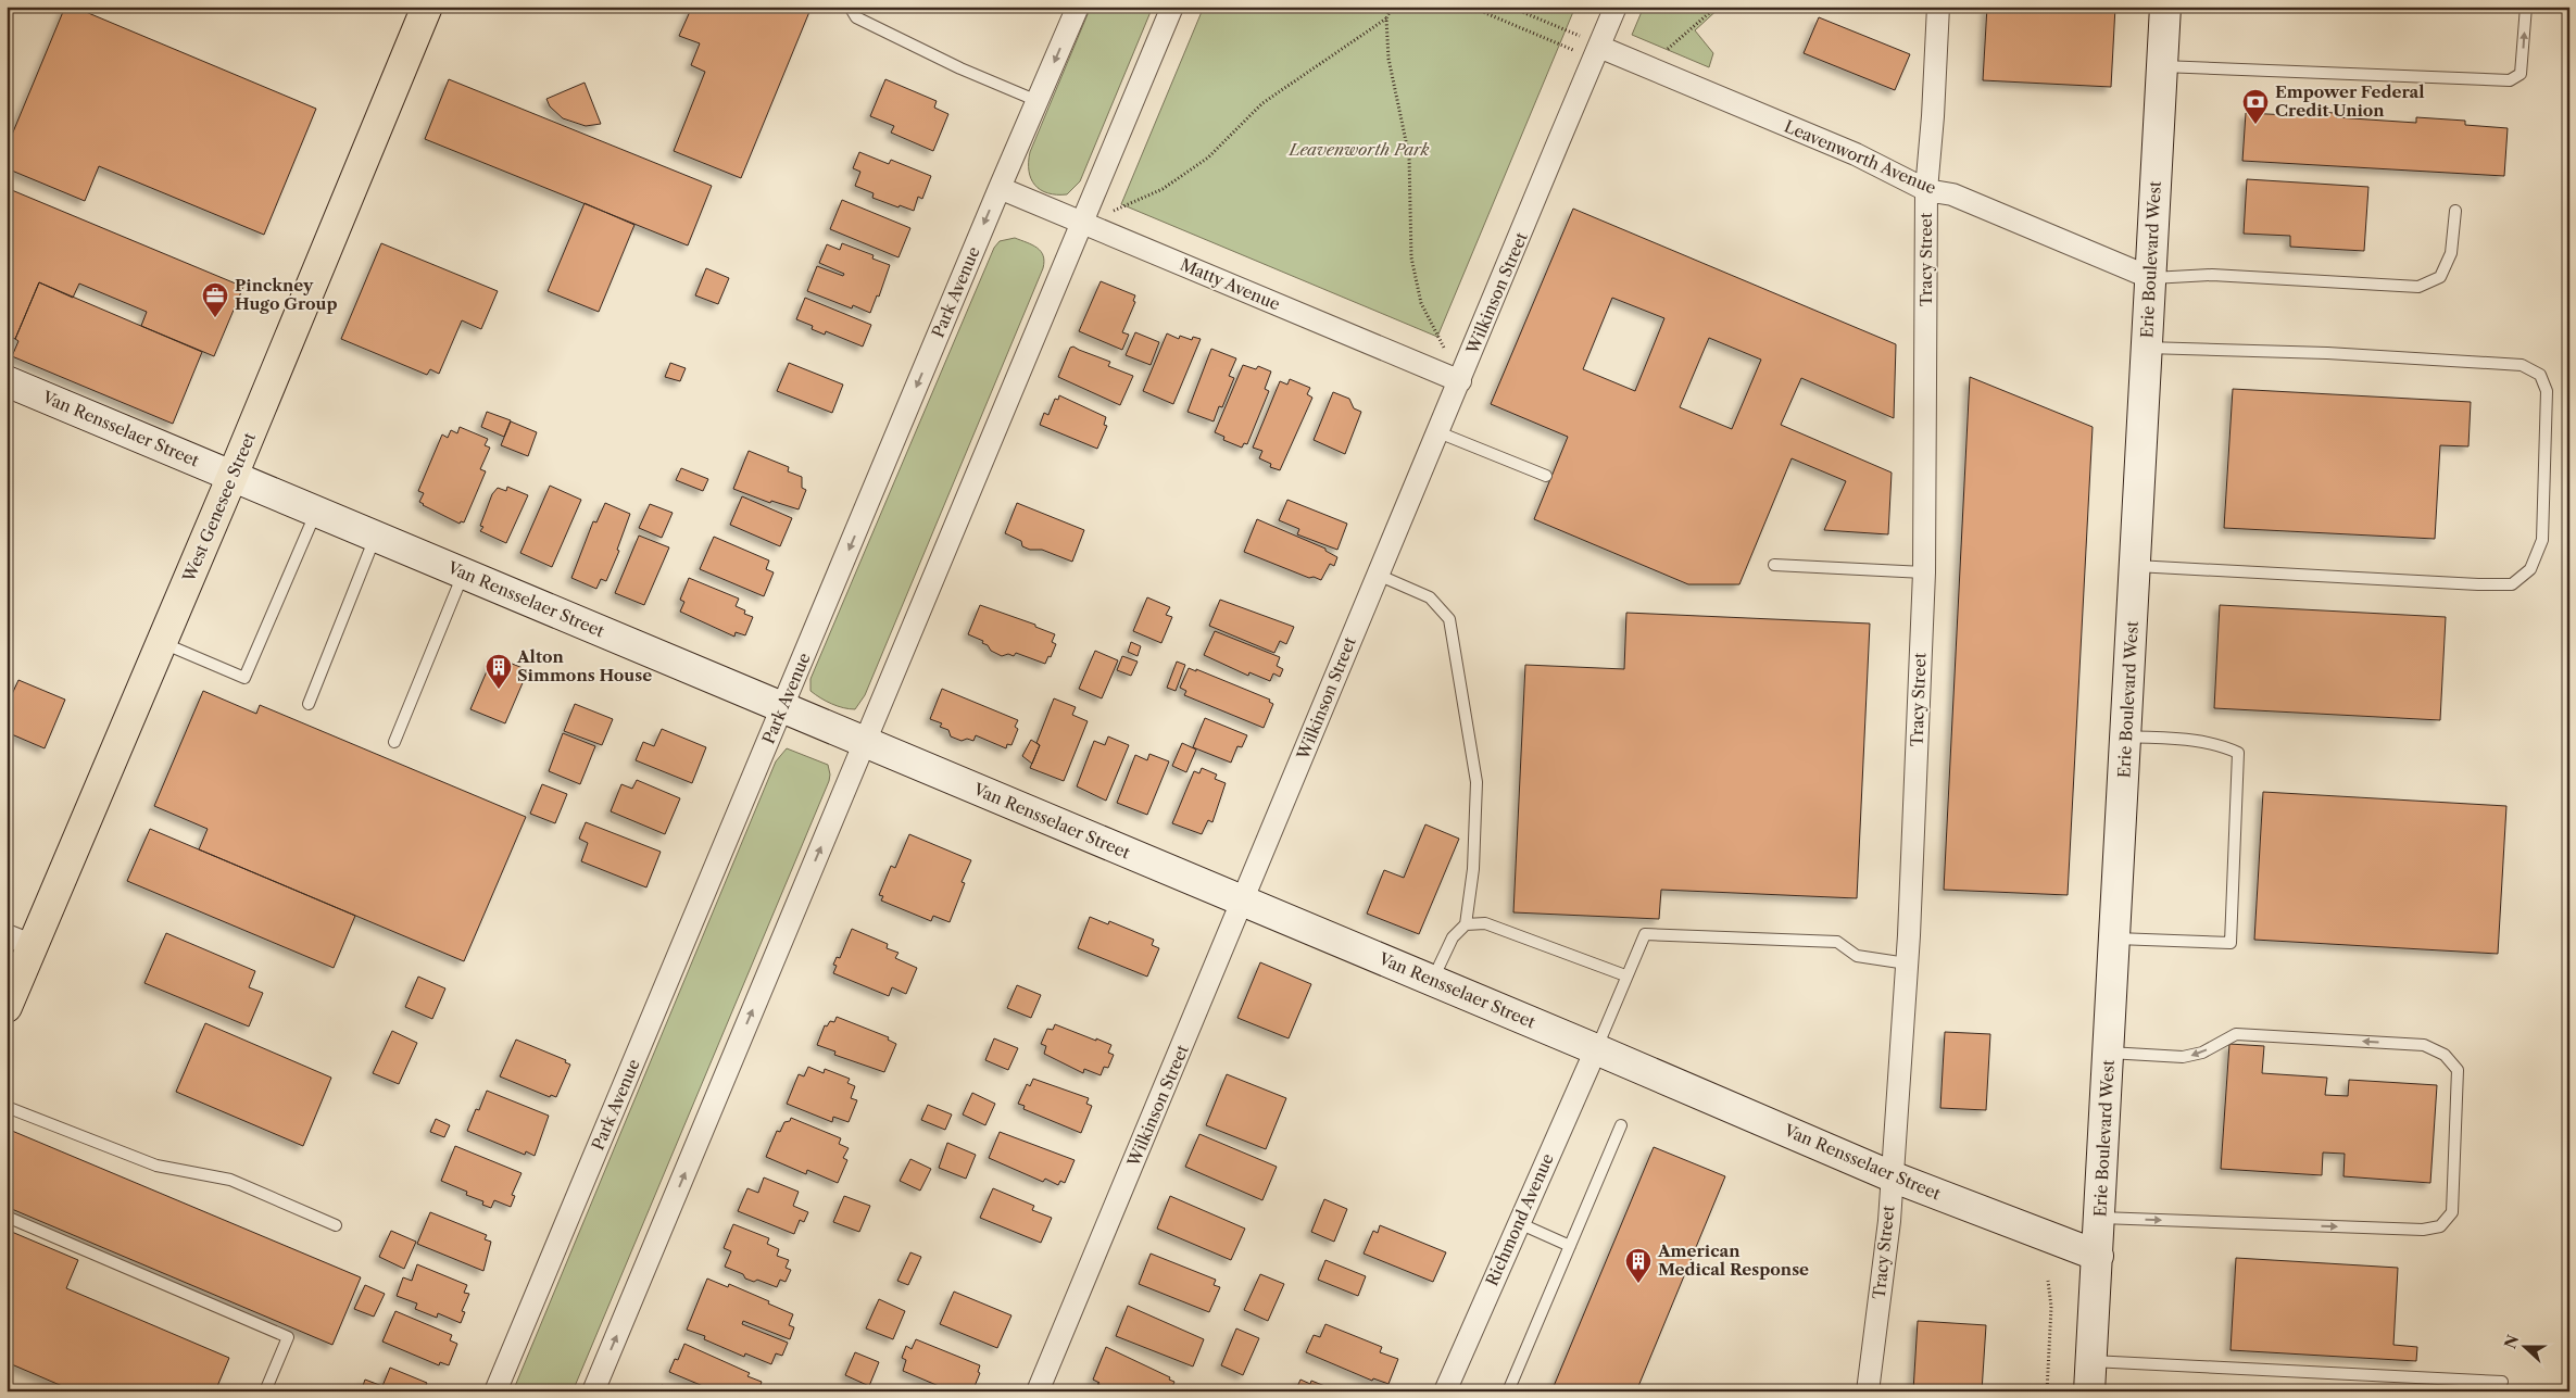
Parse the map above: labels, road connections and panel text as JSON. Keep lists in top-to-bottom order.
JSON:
{
  "streets": {
    "main road": ["West Genesee Street"],
    "street": [
      "Leavenworth Avenue",
      "Tracy Street",
      "Erie Boulevard West",
      "Matty Avenue",
      "Park Avenue",
      "Wilkinson Street",
      "Van Rensselaer Street",
      "Richmond Avenue"
    ]
  },
  "crossings": [
    ["Leavenworth Avenue", "Tracy Street"],
    ["Leavenworth Avenue", "Erie Boulevard West"],
    ["Leavenworth Avenue", "Wilkinson Street"],
    ["Tracy Street", "Van Rensselaer Street"],
    ["Erie Boulevard West", "Van Rensselaer Street"],
    ["Matty Avenue", "Park Avenue"],
    ["Matty Avenue", "Wilkinson Street"],
    ["Park Avenue", "Van Rensselaer Street"],
    ["Wilkinson Street", "Van Rensselaer Street"],
    ["Van Rensselaer Street", "West Genesee Street"],
    ["Van Rensselaer Street", "Richmond Avenue"]
  ],
  "parks": ["Leavenworth Park"],
  "places": {
    "bank": ["Empower Federal Credit Union"],
    "office": ["Pinckney Hugo Group"],
    "building": ["Alton Simmons House", "American Medical Response"]
  },
  "north": "left"
}
